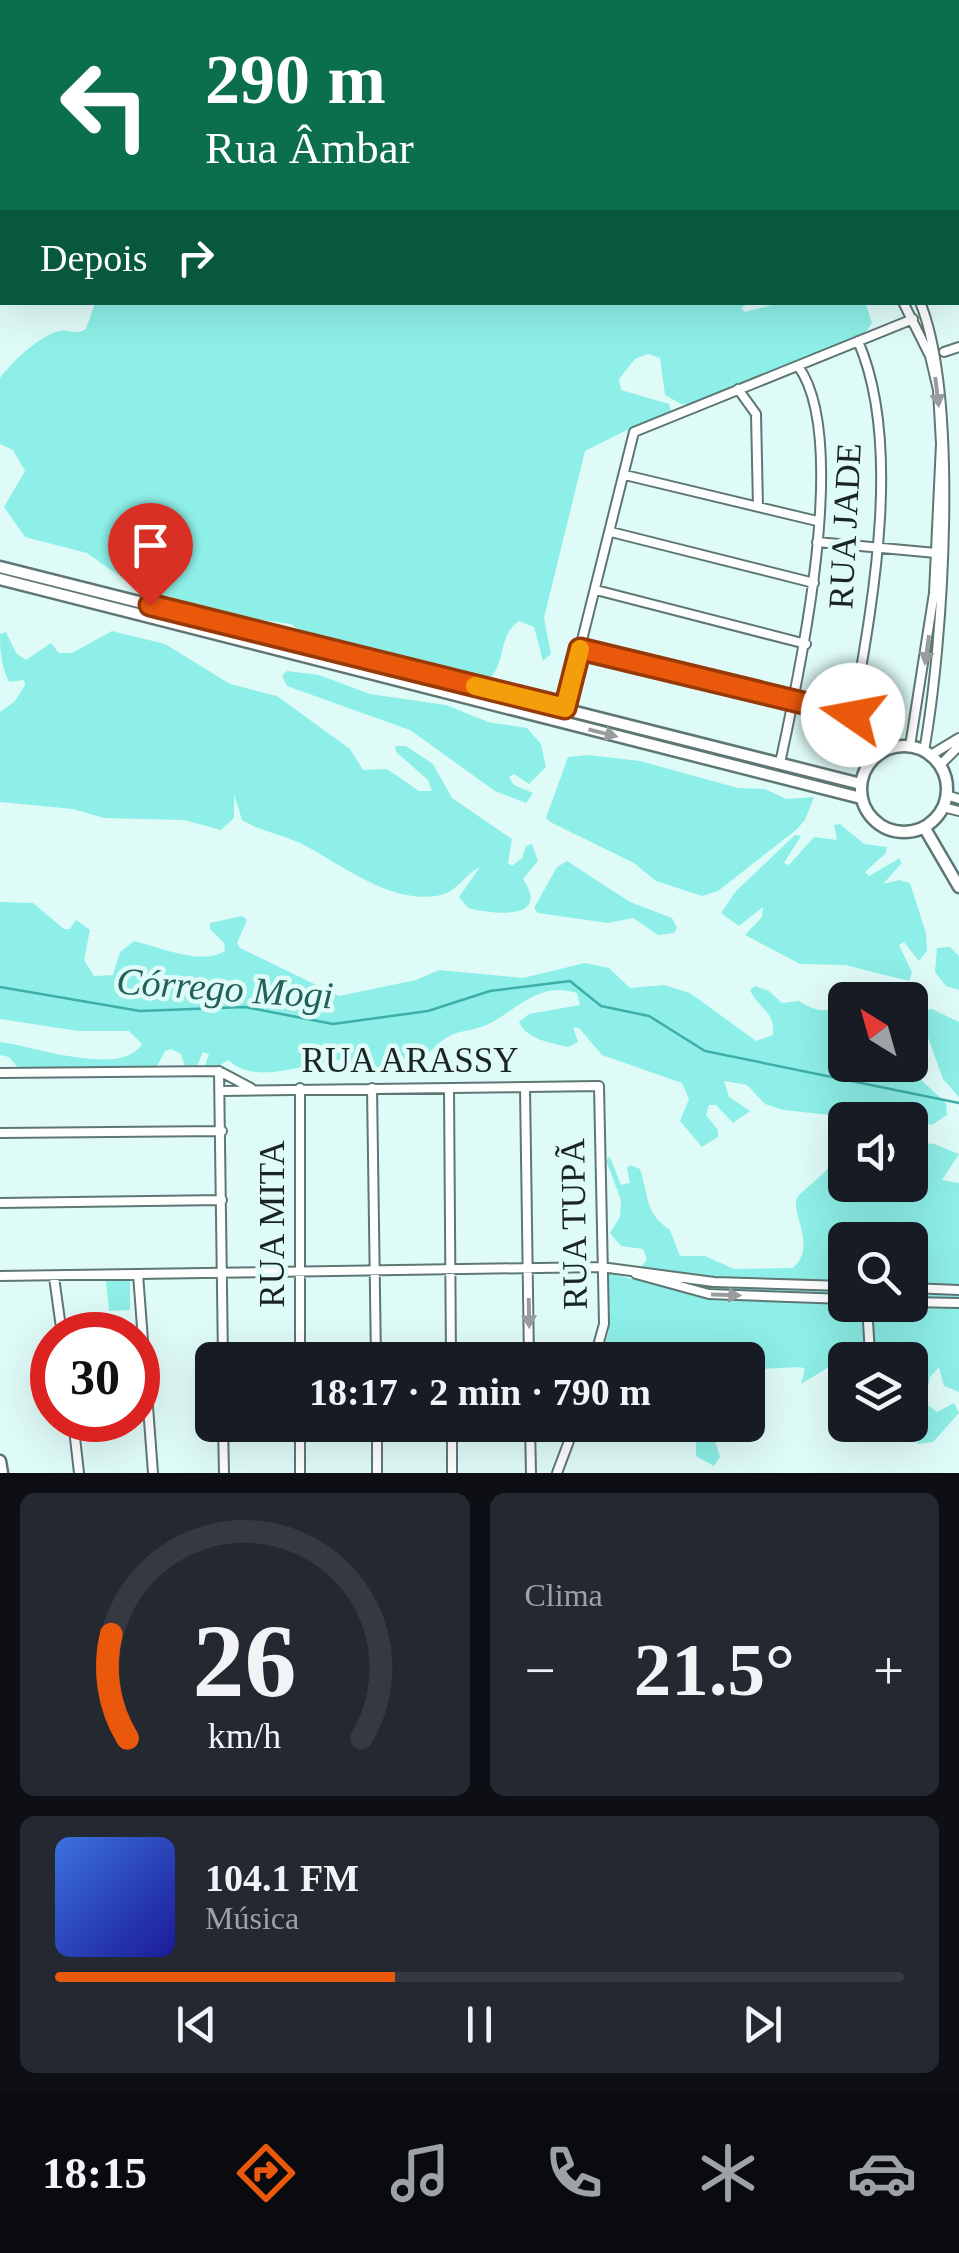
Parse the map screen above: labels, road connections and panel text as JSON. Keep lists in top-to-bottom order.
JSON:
{
  "streets": {
    "street": [
      "RUA JADE",
      "RUA ARASSY",
      "RUA MITA",
      "RUA TUPÃ"
    ]
  },
  "crossings": [
    ["RUA ARASSY", "RUA MITA"],
    ["RUA ARASSY", "RUA TUPÃ"]
  ],
  "water": ["Córrego Mogi"],
  "north": "top left",
  "page": {
    "turn": ["290 m", "Rua Âmbar"],
    "then": "Depois",
    "limit": "30",
    "trip": "18:17 · 2 min · 790 m",
    "tile": "Clima",
    "heat": ["−", "21.5°", "+"],
    "song": ["104.1 FM", "Música"],
    "tabs": "18:15",
    "gauge": ["26", "km/h"]
  }
}
